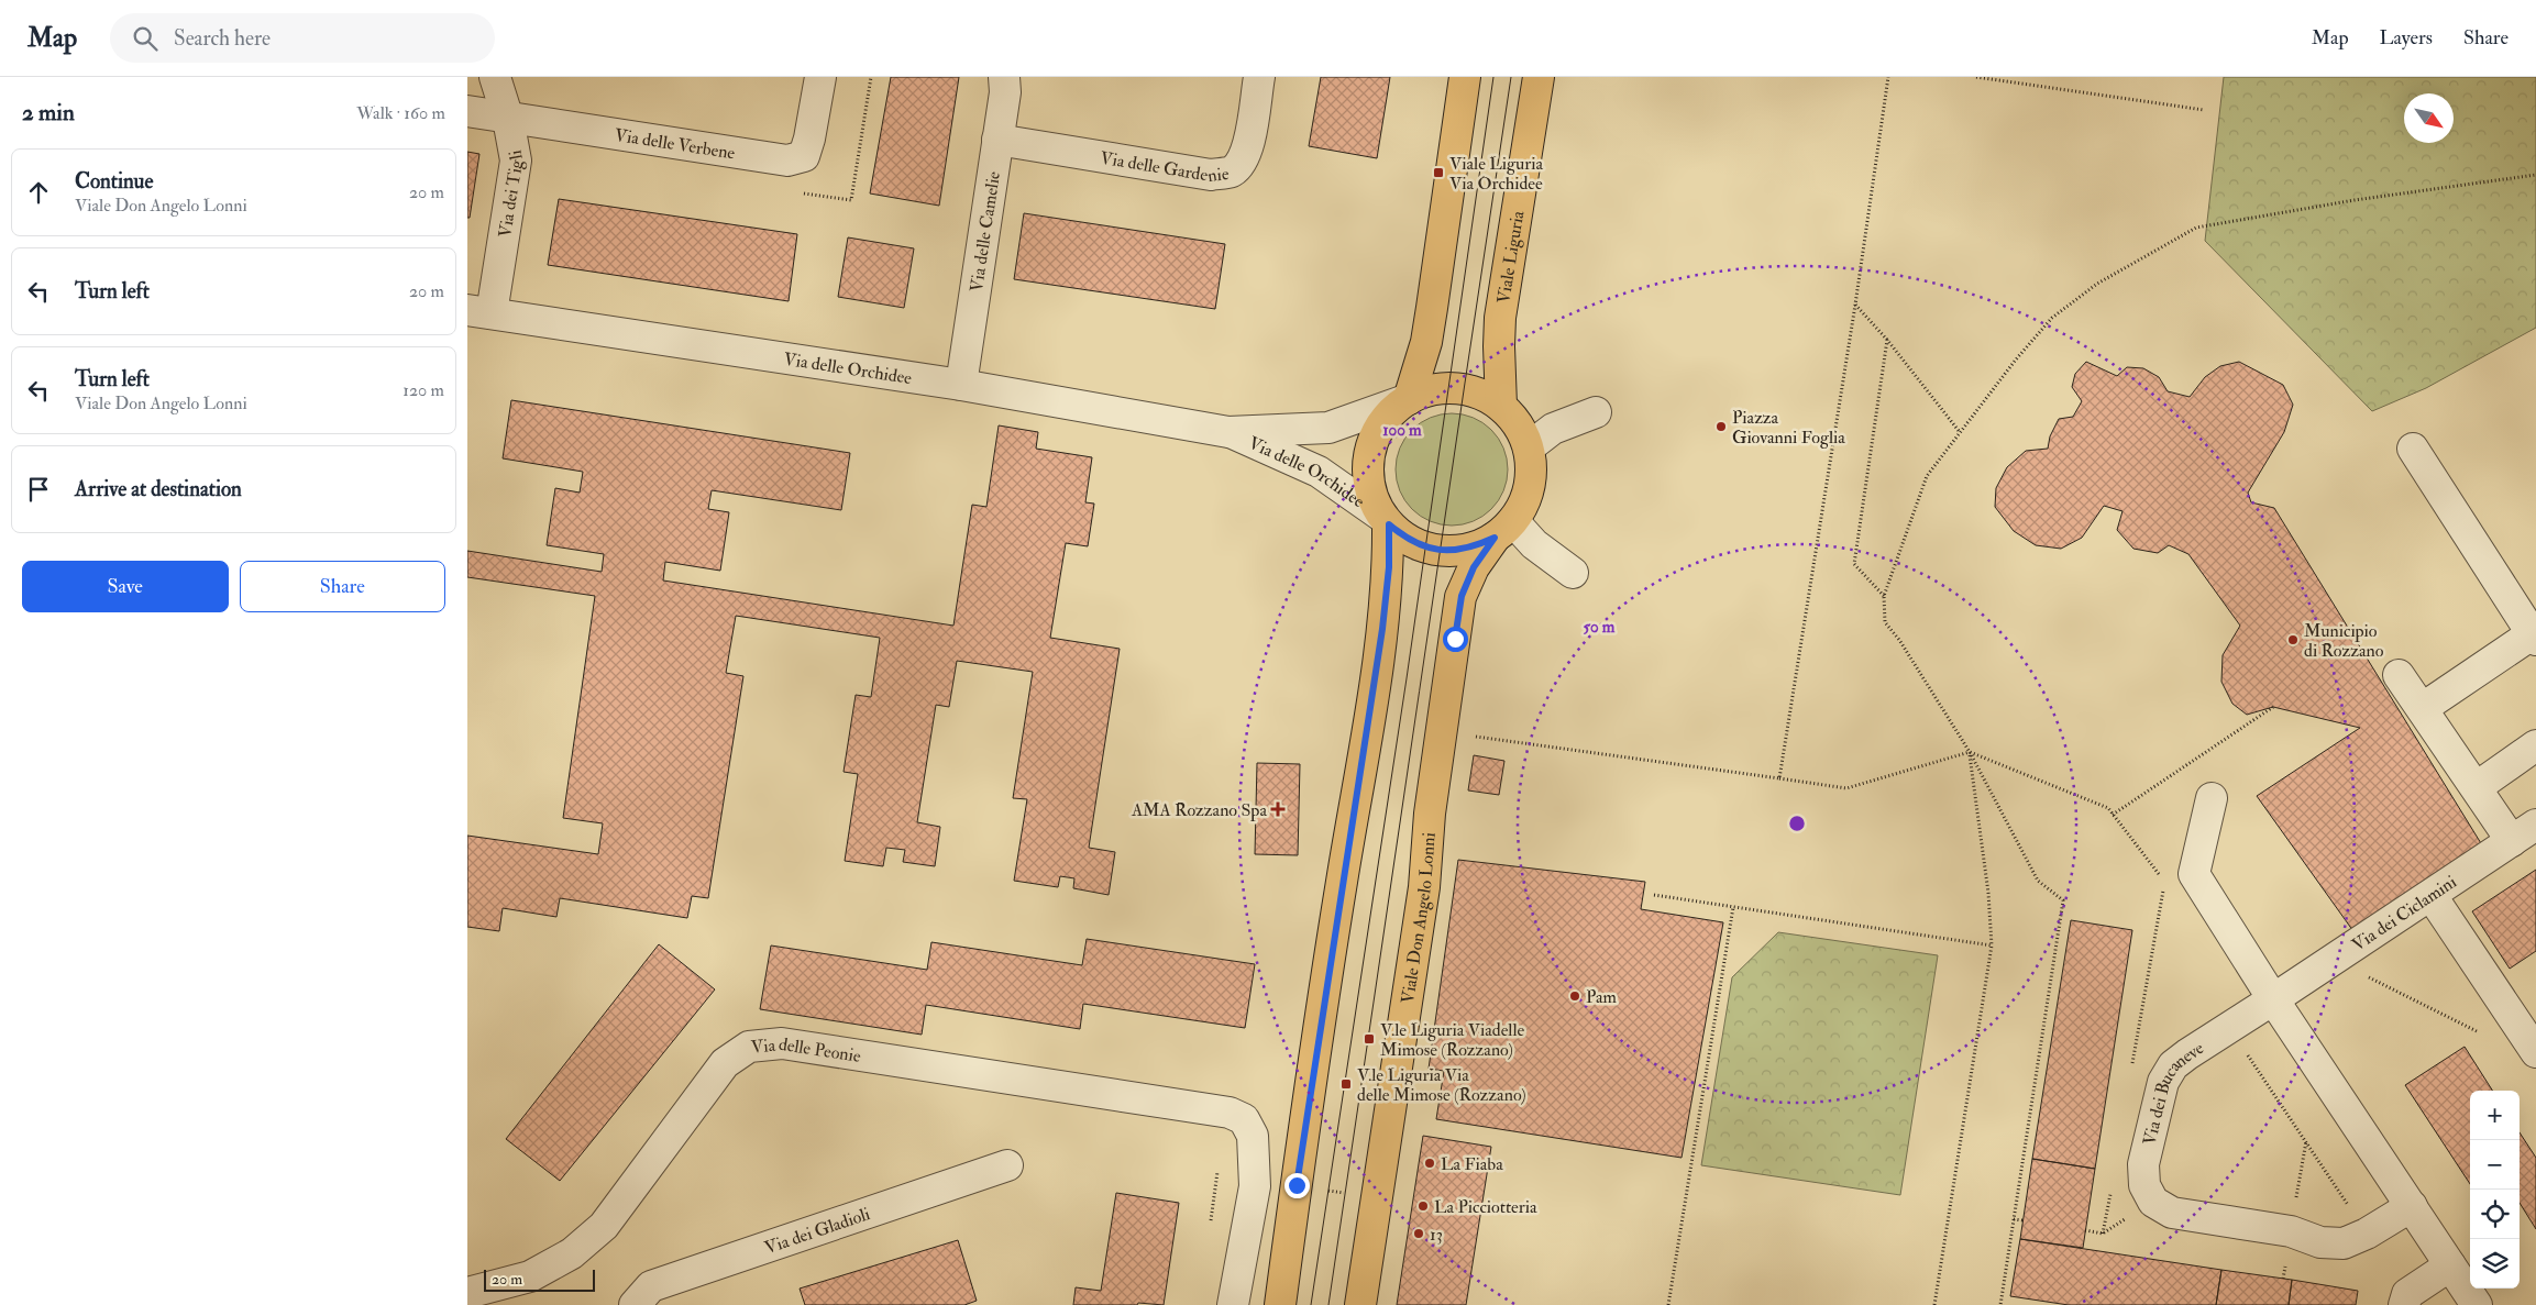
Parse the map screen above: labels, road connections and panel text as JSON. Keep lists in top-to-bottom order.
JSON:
{
  "streets": {
    "main road": ["Viale Liguria", "Viale Don Angelo Lonni"],
    "street": [
      "Via delle Verbene",
      "Via delle Gardenie",
      "Via dei Tigli",
      "Via delle Camelie",
      "Via delle Orchidee",
      "Via dei Ciclamini",
      "Via delle Peonie",
      "Via dei Bucaneve",
      "Via dei Gladioli"
    ]
  },
  "crossings": [
    ["Via delle Verbene", "Via dei Tigli"],
    ["Via delle Gardenie", "Via delle Camelie"],
    ["Via dei Tigli", "Via delle Orchidee"],
    ["Via delle Camelie", "Via delle Orchidee"],
    ["Viale Liguria", "Via delle Orchidee"],
    ["Viale Liguria", "Viale Don Angelo Lonni"],
    ["Via delle Orchidee", "Viale Don Angelo Lonni"],
    ["Via dei Ciclamini", "Via dei Bucaneve"]
  ],
  "places": {
    "transit": ["Viale Liguria Via Orchidee", "V.le Liguria Viadelle Mimose (Rozzano)", "V.le Liguria Via delle Mimose (Rozzano)"],
    "other": [
      "Piazza Giovanni Foglia",
      "Municipio di Rozzano",
      "Pam",
      "La Fiaba",
      "La Picciotteria",
      "13"
    ],
    "health": ["AMA Rozzano Spa"]
  },
  "scale_bar": "20 m",
  "north": "bottom right",
  "page": {
    "header": "Map",
    "search": "Search here",
    "nav": ["Map", "Layers", "Share"],
    "heading": ["2 min", "Walk · 160 m"],
    "list": [
      ["Continue", "Viale Don Angelo Lonni", "20 m"],
      ["Turn left", "20 m"],
      ["Turn left", "Viale Don Angelo Lonni", "120 m"],
      "Arrive at destination"
    ],
    "buttons": ["Save", "Share"],
    "map_buttons": ["+", "−"],
    "scale": "20 m"
  },
  "rings": ["100 m", "50 m"]
}
